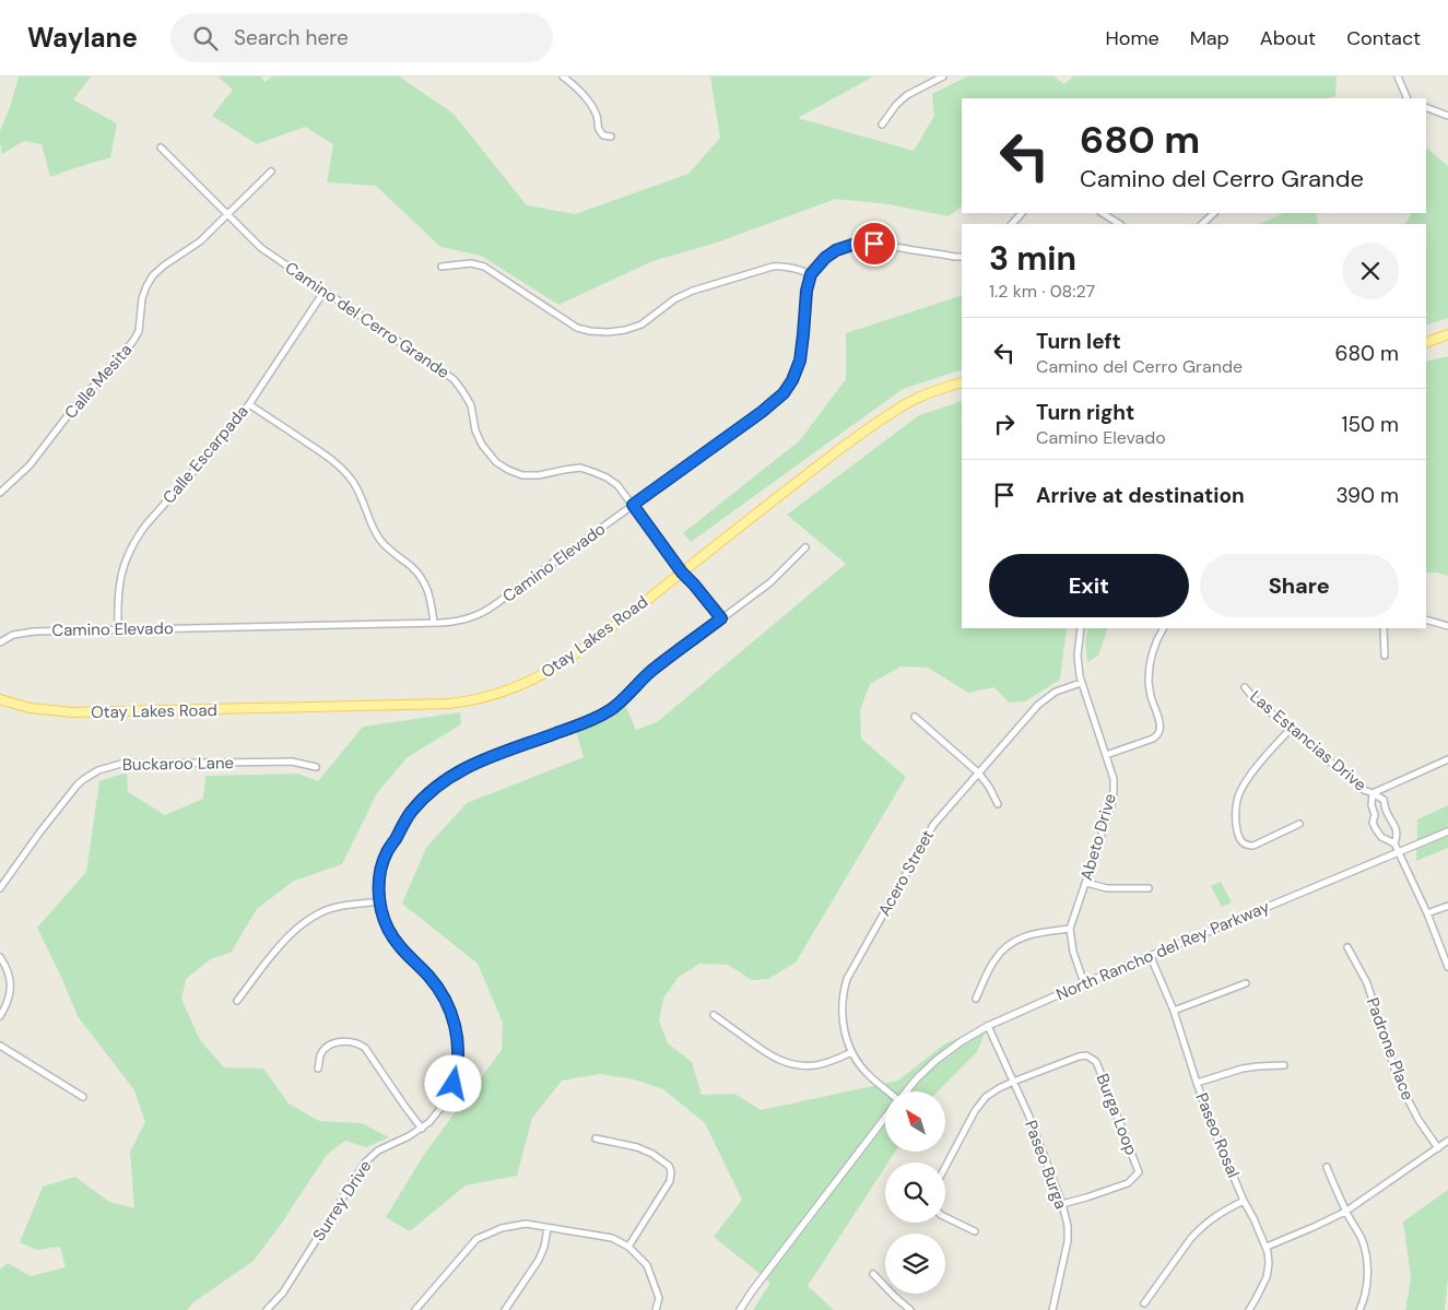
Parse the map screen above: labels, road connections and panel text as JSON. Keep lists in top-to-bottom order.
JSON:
{
  "streets": {
    "main road": ["Otay Lakes Road"],
    "street": [
      "Camino del Cerro Grande",
      "Calle Mesita",
      "Calle Escarpada",
      "Camino Elevado",
      "Las Estancias Drive",
      "Buckaroo Lane",
      "Abeto Drive",
      "Acero Street",
      "North Rancho del Rey Parkway",
      "Padrone Place",
      "Burga Loop",
      "Paseo Rosal",
      "Paseo Burga",
      "Surrey Drive"
    ]
  },
  "crossings": [
    ["Camino del Cerro Grande", "Calle Mesita"],
    ["Camino del Cerro Grande", "Calle Escarpada"],
    ["Camino del Cerro Grande", "Camino Elevado"],
    ["Camino del Cerro Grande", "Otay Lakes Road"],
    ["Camino del Cerro Grande", "Surrey Drive"],
    ["Calle Escarpada", "Camino Elevado"],
    ["Las Estancias Drive", "North Rancho del Rey Parkway"],
    ["Abeto Drive", "Acero Street"],
    ["Abeto Drive", "North Rancho del Rey Parkway"],
    ["North Rancho del Rey Parkway", "Paseo Rosal"],
    ["North Rancho del Rey Parkway", "Paseo Burga"],
    ["Burga Loop", "Paseo Burga"]
  ],
  "north": "top left",
  "page": {
    "header": "Waylane",
    "search": "Search here",
    "nav": [
      "Home",
      "Map",
      "About",
      "Contact"
    ],
    "turn": ["680 m", "Camino del Cerro Grande"],
    "heading": ["3 min", "1.2 km · 08:27"],
    "list": [
      {
        "name": "Turn left",
        "note": "Camino del Cerro Grande",
        "value": "680 m"
      },
      {
        "name": "Turn right",
        "note": "Camino Elevado",
        "value": "150 m"
      },
      {
        "name": "Arrive at destination",
        "value": "390 m"
      }
    ],
    "buttons": ["Exit", "Share"]
  }
}
